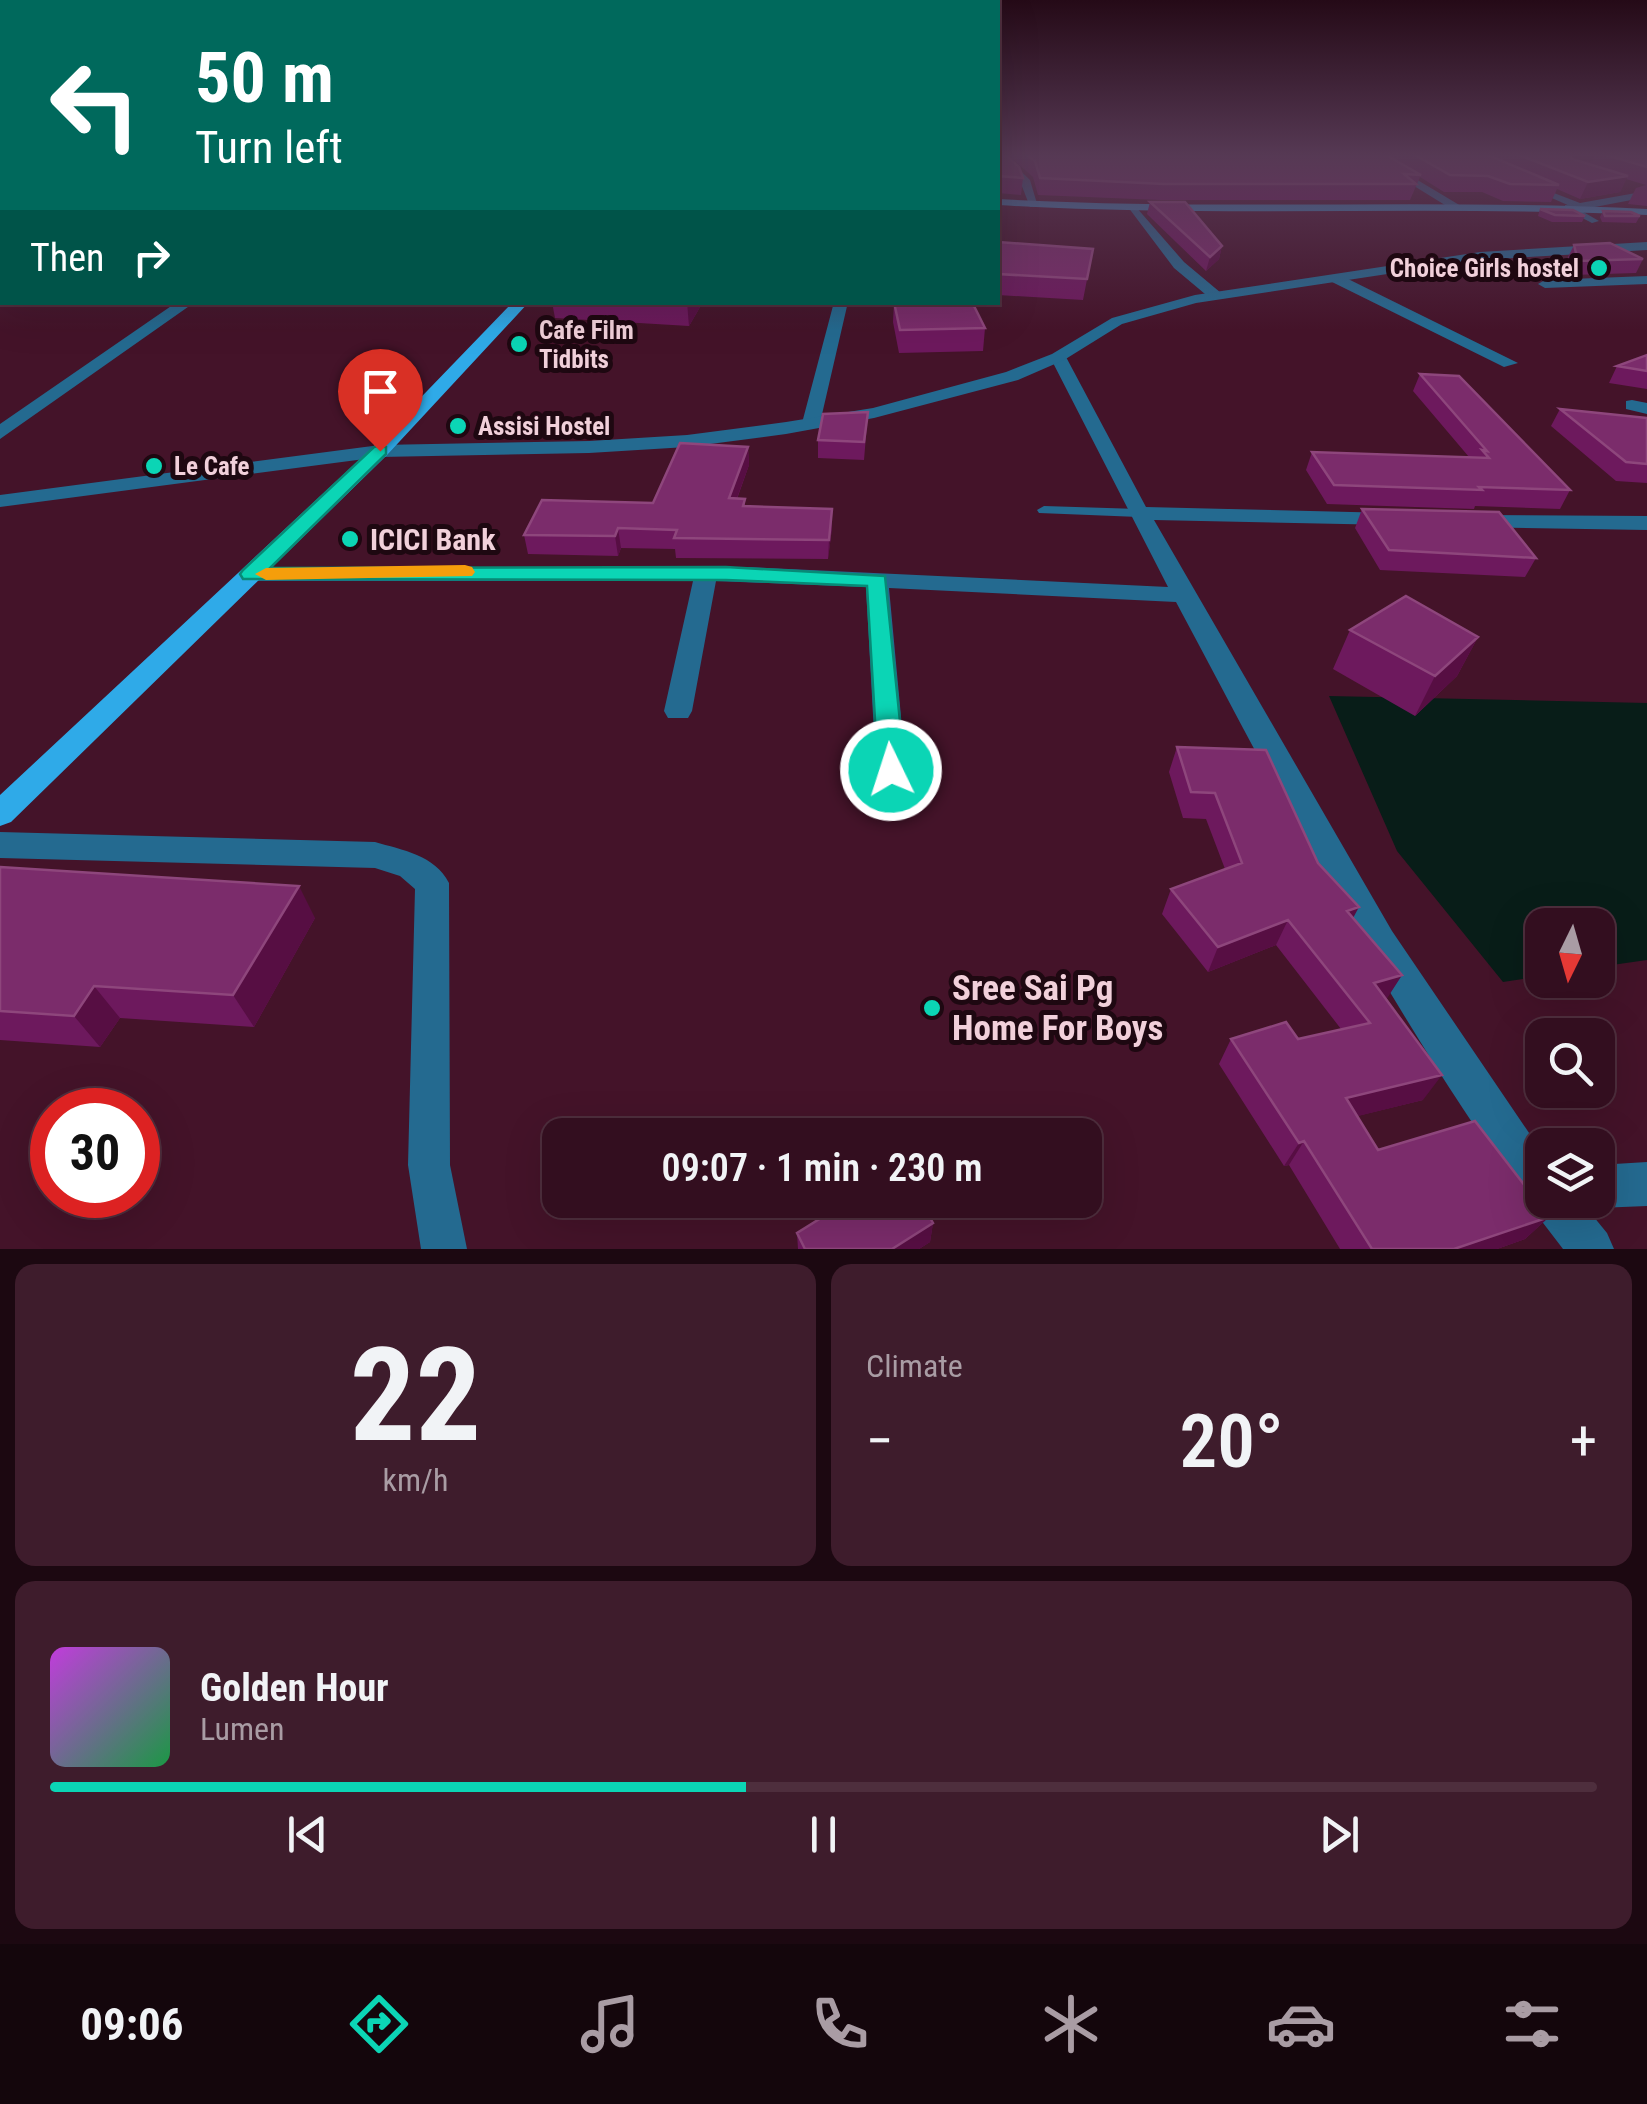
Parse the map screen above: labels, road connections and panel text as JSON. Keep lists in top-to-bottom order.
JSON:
{
  "places": [
    "Choice Girls hostel",
    "Cafe Film Tidbits",
    "Assisi Hostel",
    "Le Cafe",
    "ICICI Bank",
    "Sree Sai Pg Home For Boys"
  ],
  "north": "bottom",
  "page": {
    "turn": ["50 m", "Turn left"],
    "then": "Then",
    "limit": "30",
    "trip": "09:07 · 1 min · 230 m",
    "tile": [
      ["22", "km/h"],
      "Climate"
    ],
    "heat": ["−", "20°", "+"],
    "song": ["Golden Hour", "Lumen"],
    "tabs": "09:06"
  }
}
